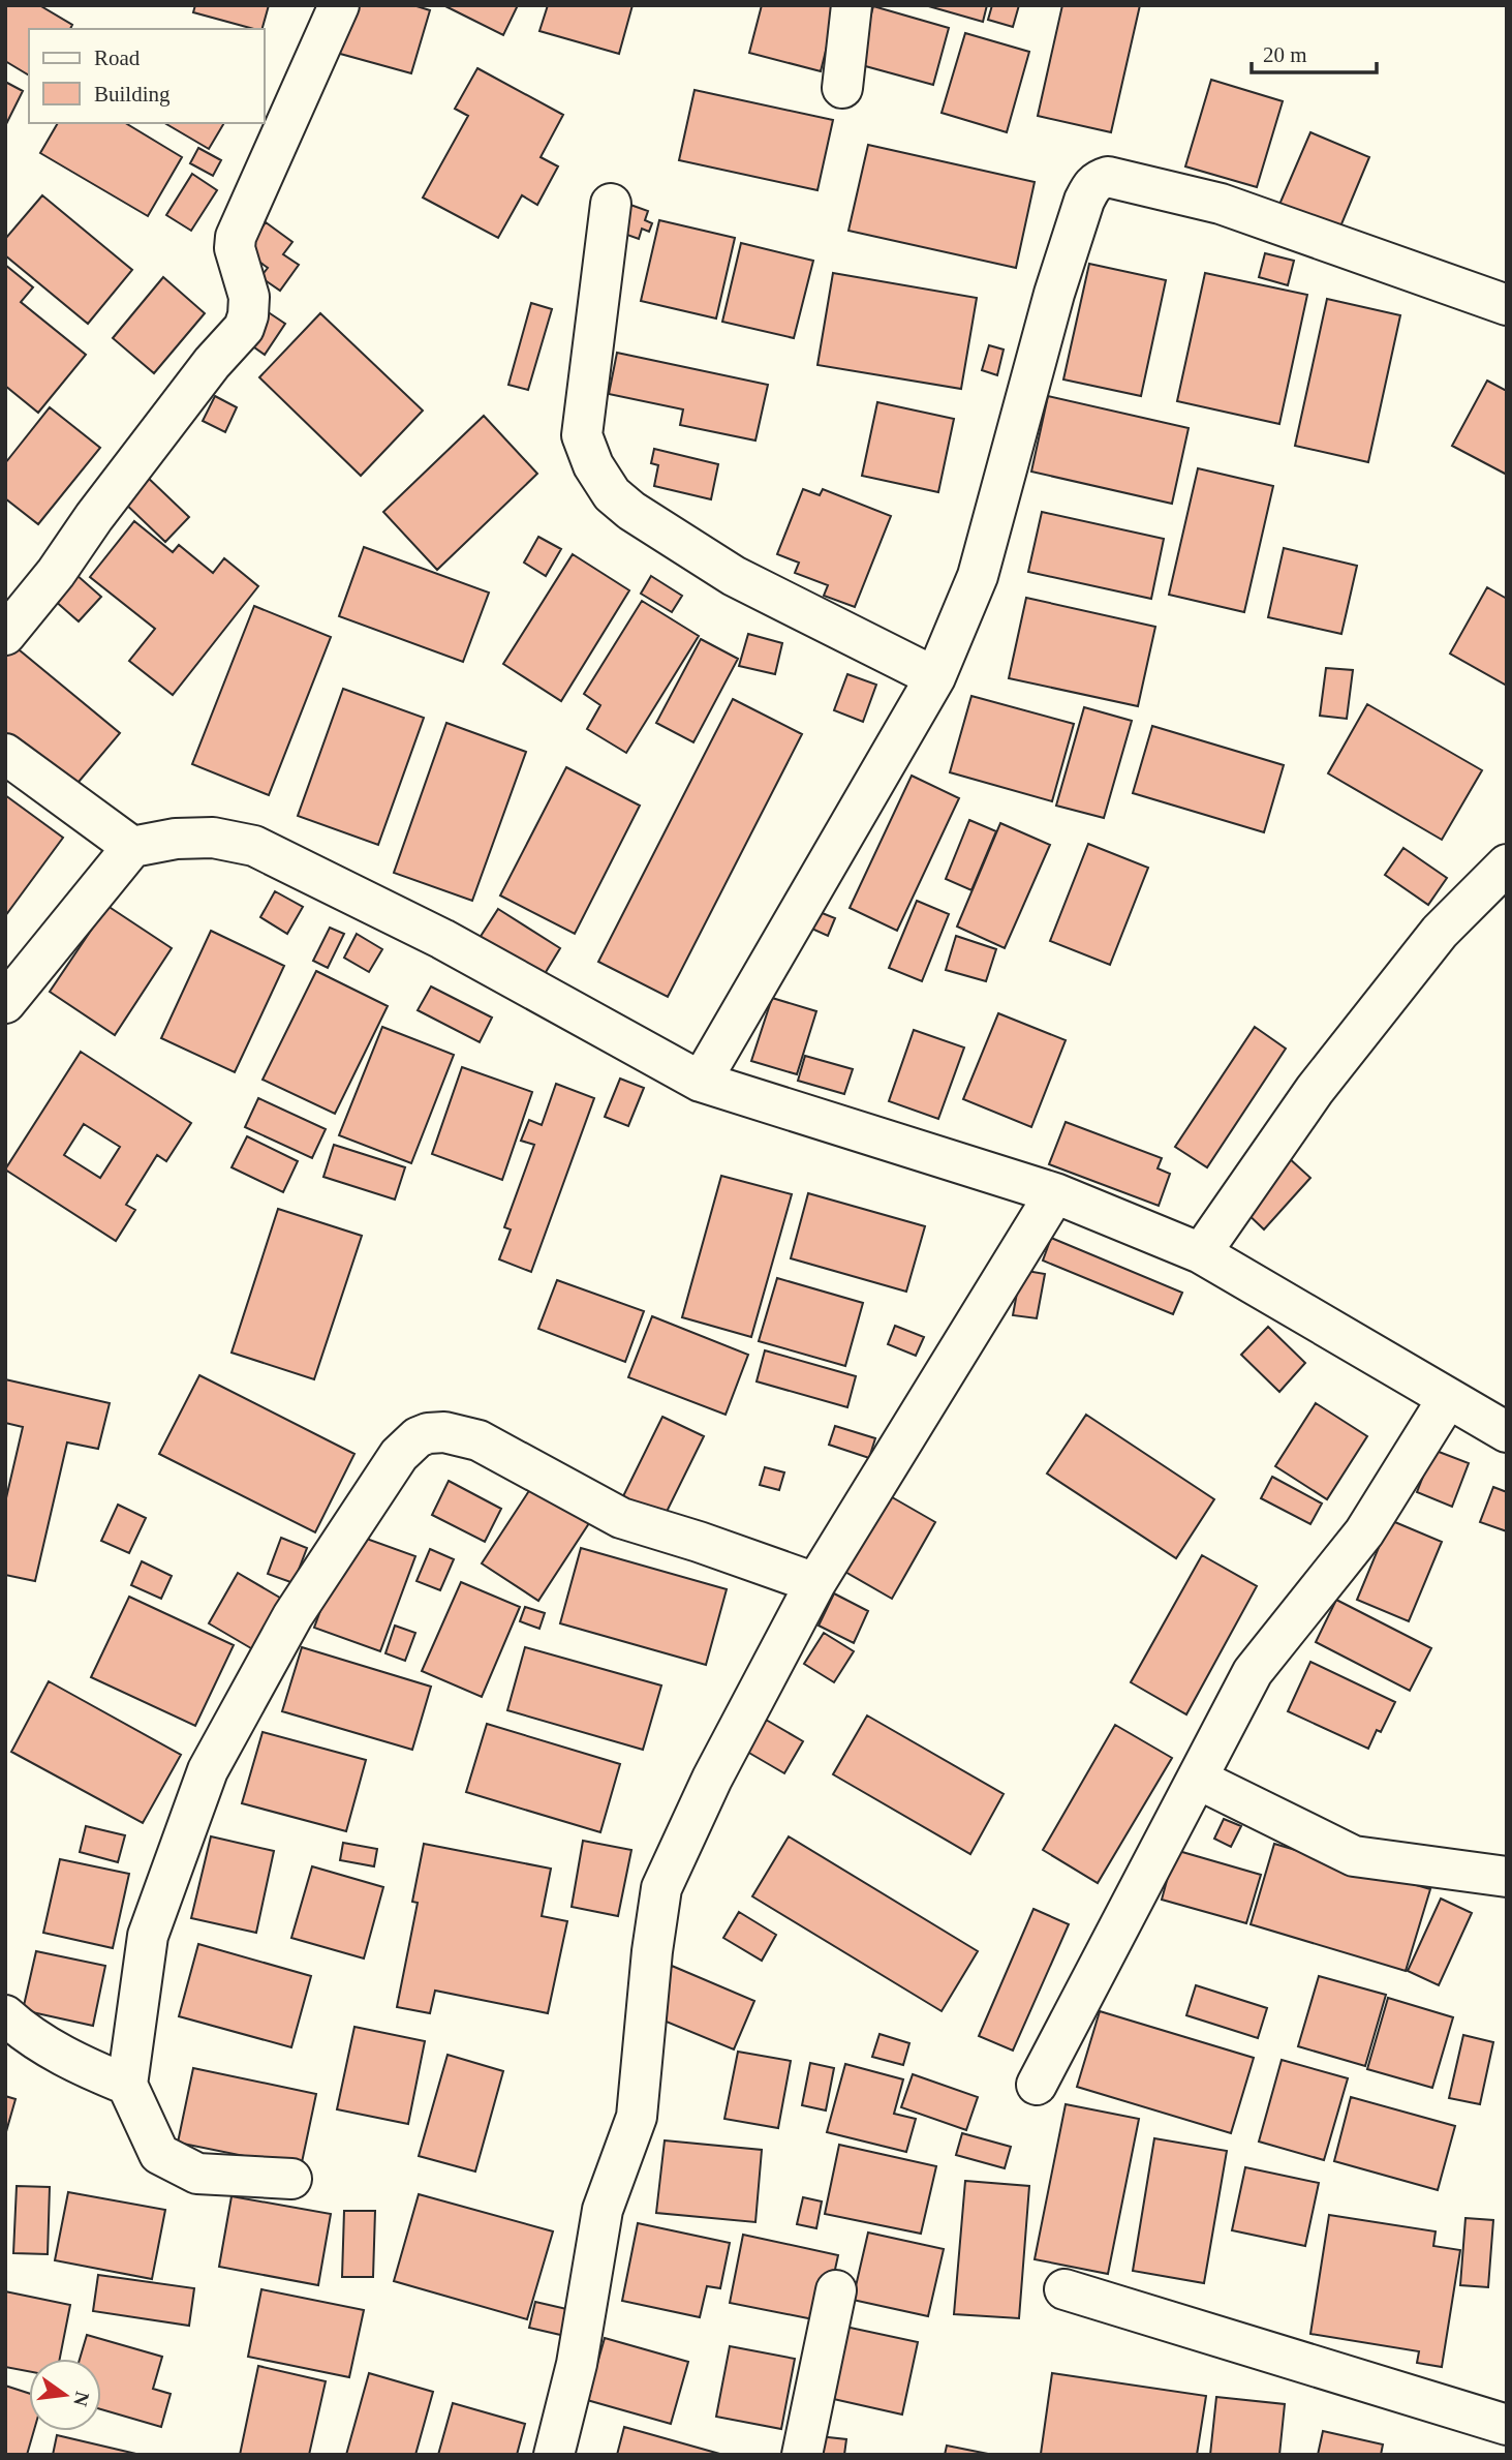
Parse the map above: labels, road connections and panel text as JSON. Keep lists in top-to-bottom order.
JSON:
{
  "legend": ["Road", "Building"],
  "scale_bar": "20 m",
  "north": "right"
}
